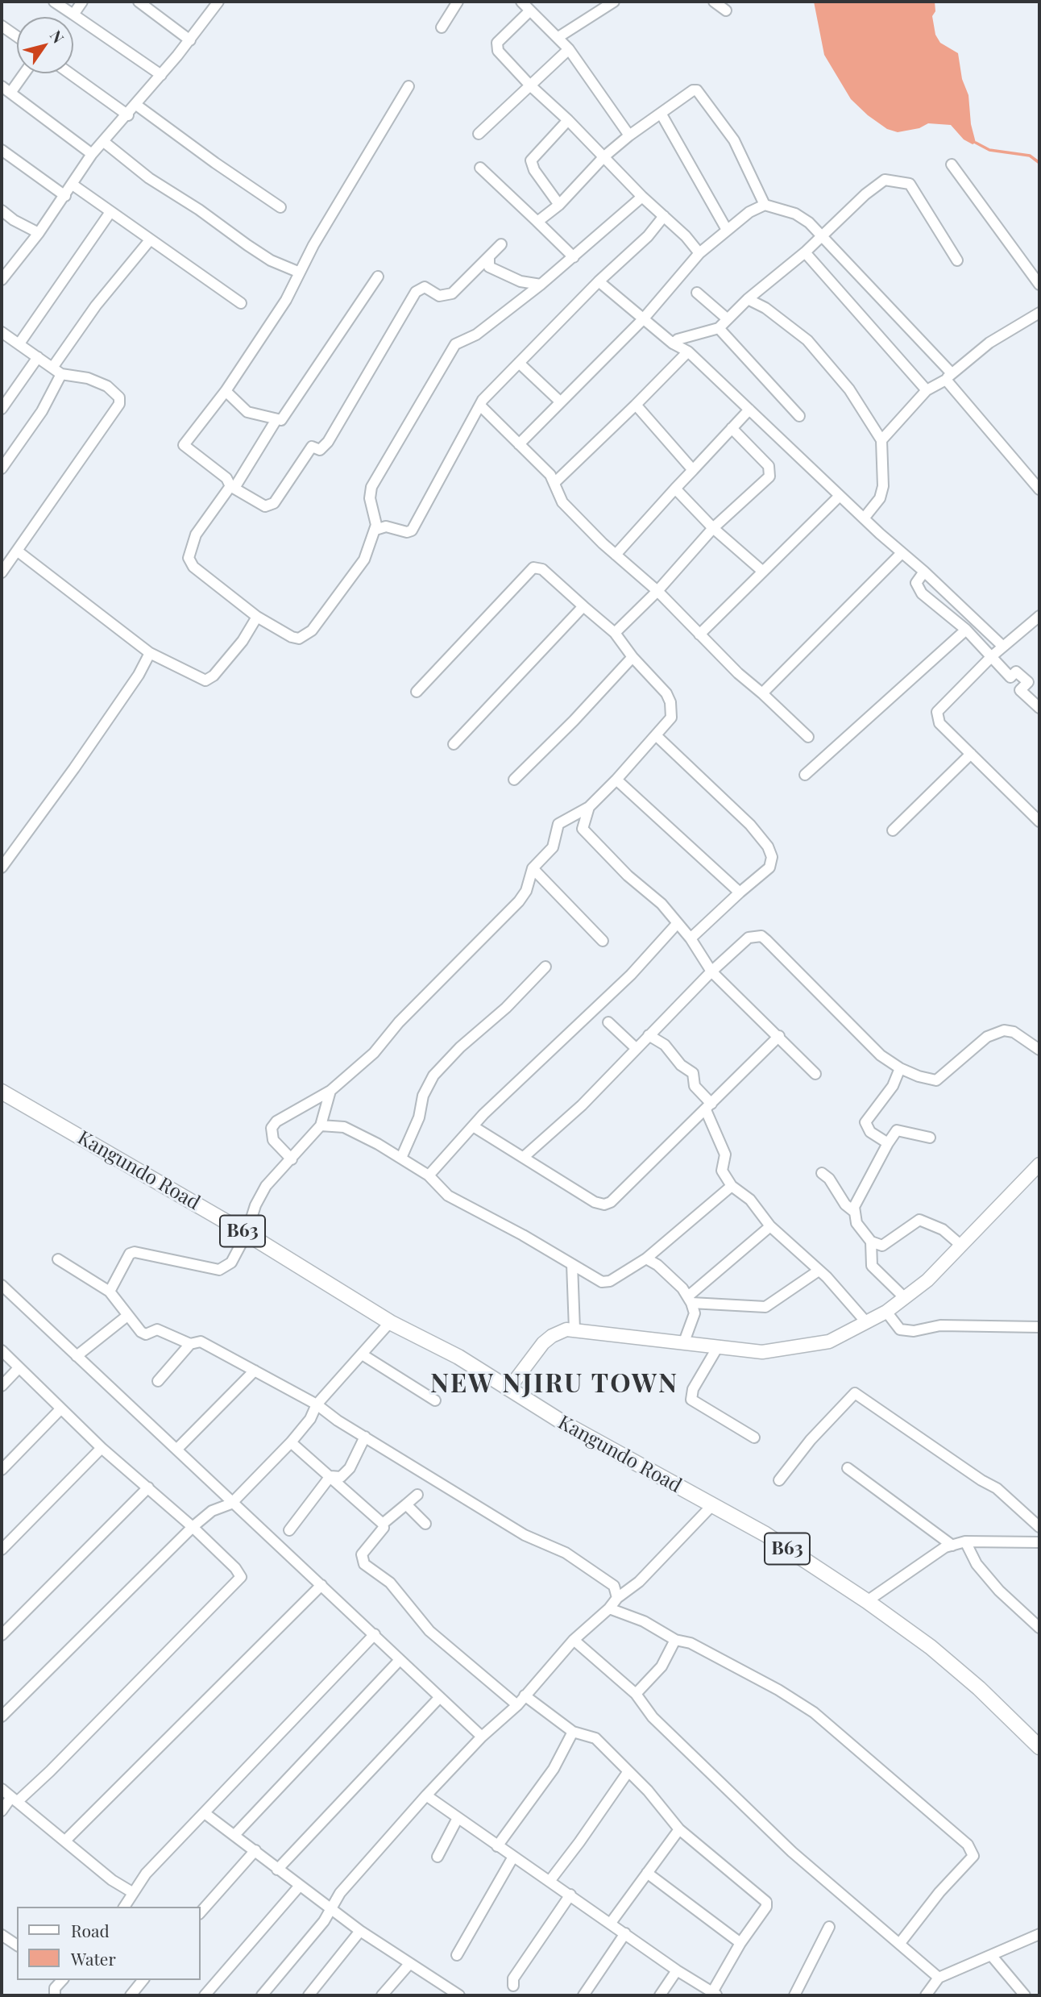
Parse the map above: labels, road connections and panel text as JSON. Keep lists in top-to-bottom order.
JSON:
{
  "streets": {
    "highway": ["Kangundo Road", "B63"]
  },
  "districts": ["NEW NJIRU TOWN"],
  "legend": ["Road", "Water"],
  "north": "top right"
}
